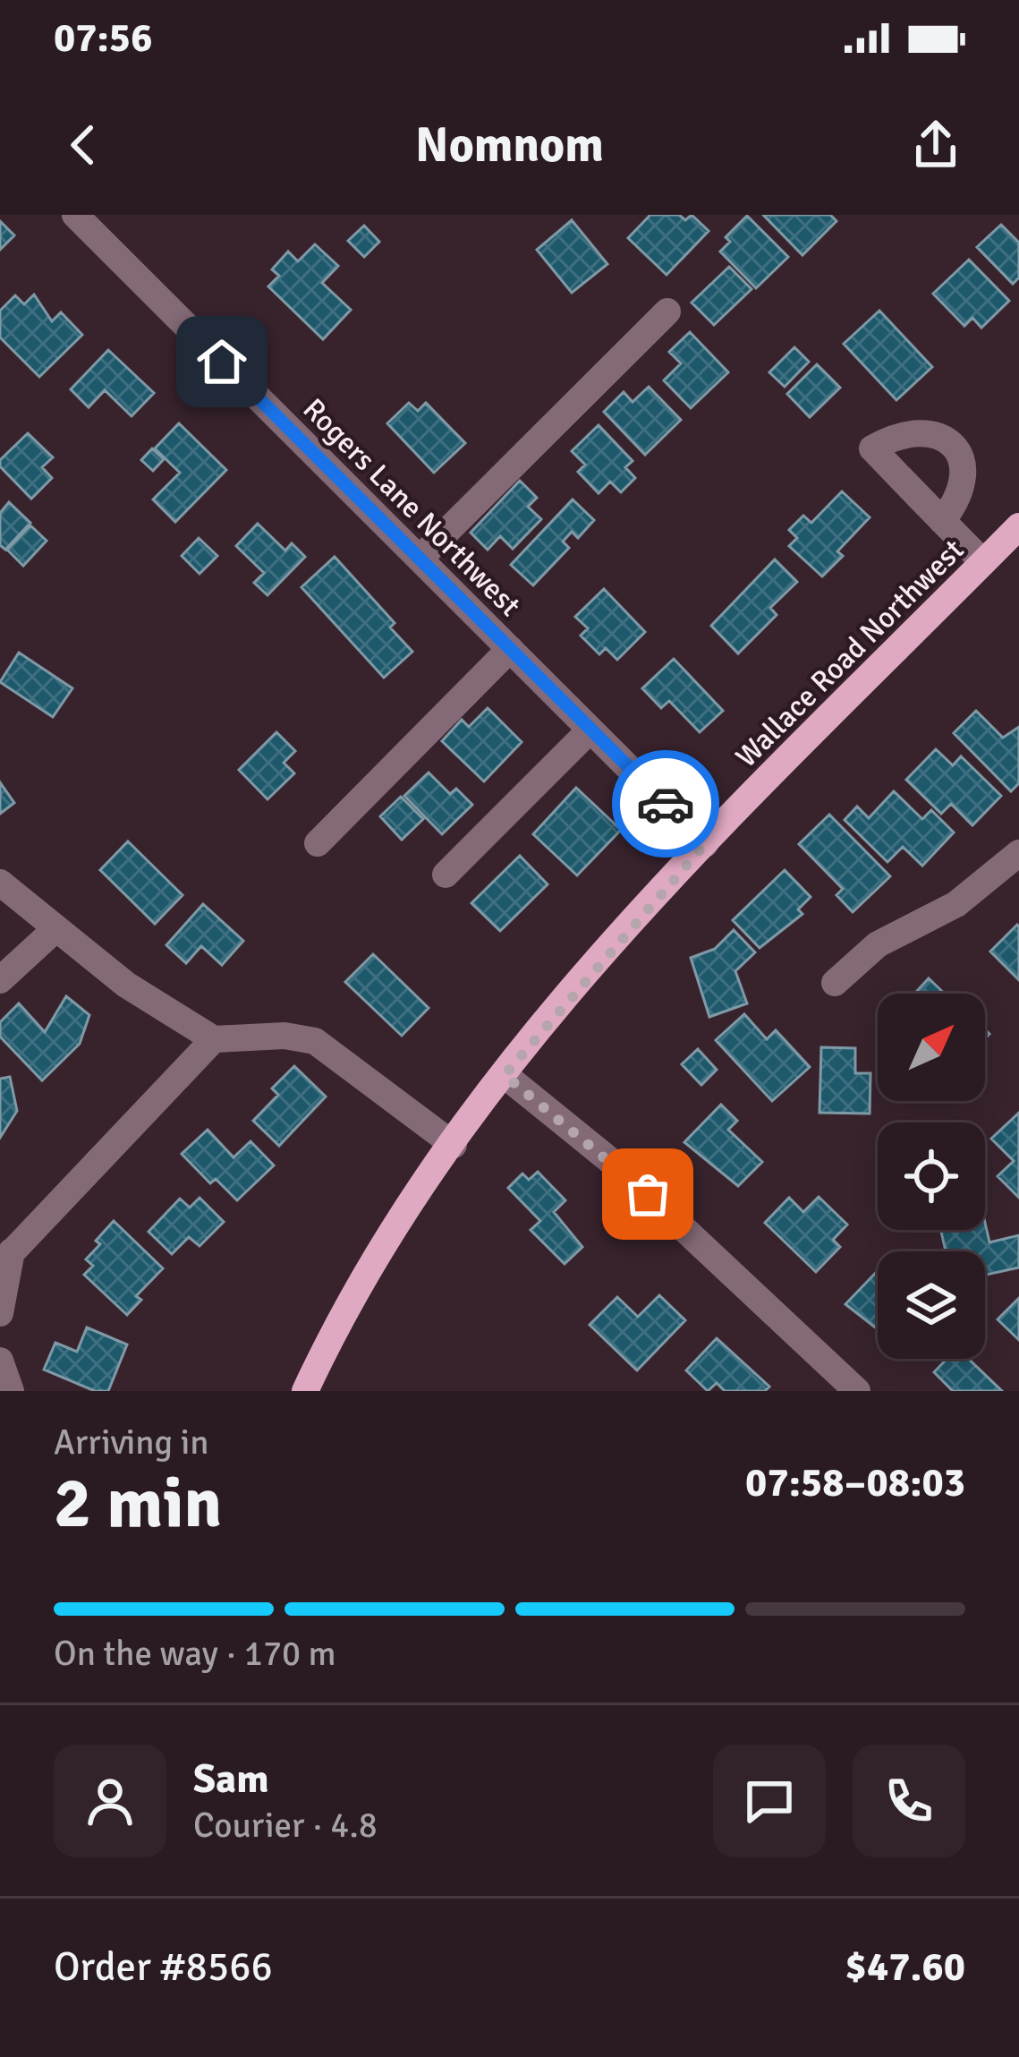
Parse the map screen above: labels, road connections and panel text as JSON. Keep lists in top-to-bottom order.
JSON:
{
  "streets": {
    "main road": ["Wallace Road Northwest"],
    "street": ["Rogers Lane Northwest"]
  },
  "crossings": [
    ["Rogers Lane Northwest", "Wallace Road Northwest"]
  ],
  "north": "top right",
  "page": {
    "status": "07:56",
    "header": "Nomnom",
    "heading": ["2 min", "Arriving in", "07:58–08:03"],
    "panel": [
      "Sam",
      "Courier · 4.8",
      "Order #8566",
      "$47.60"
    ],
    "bar": "On the way · 170 m"
  }
}
